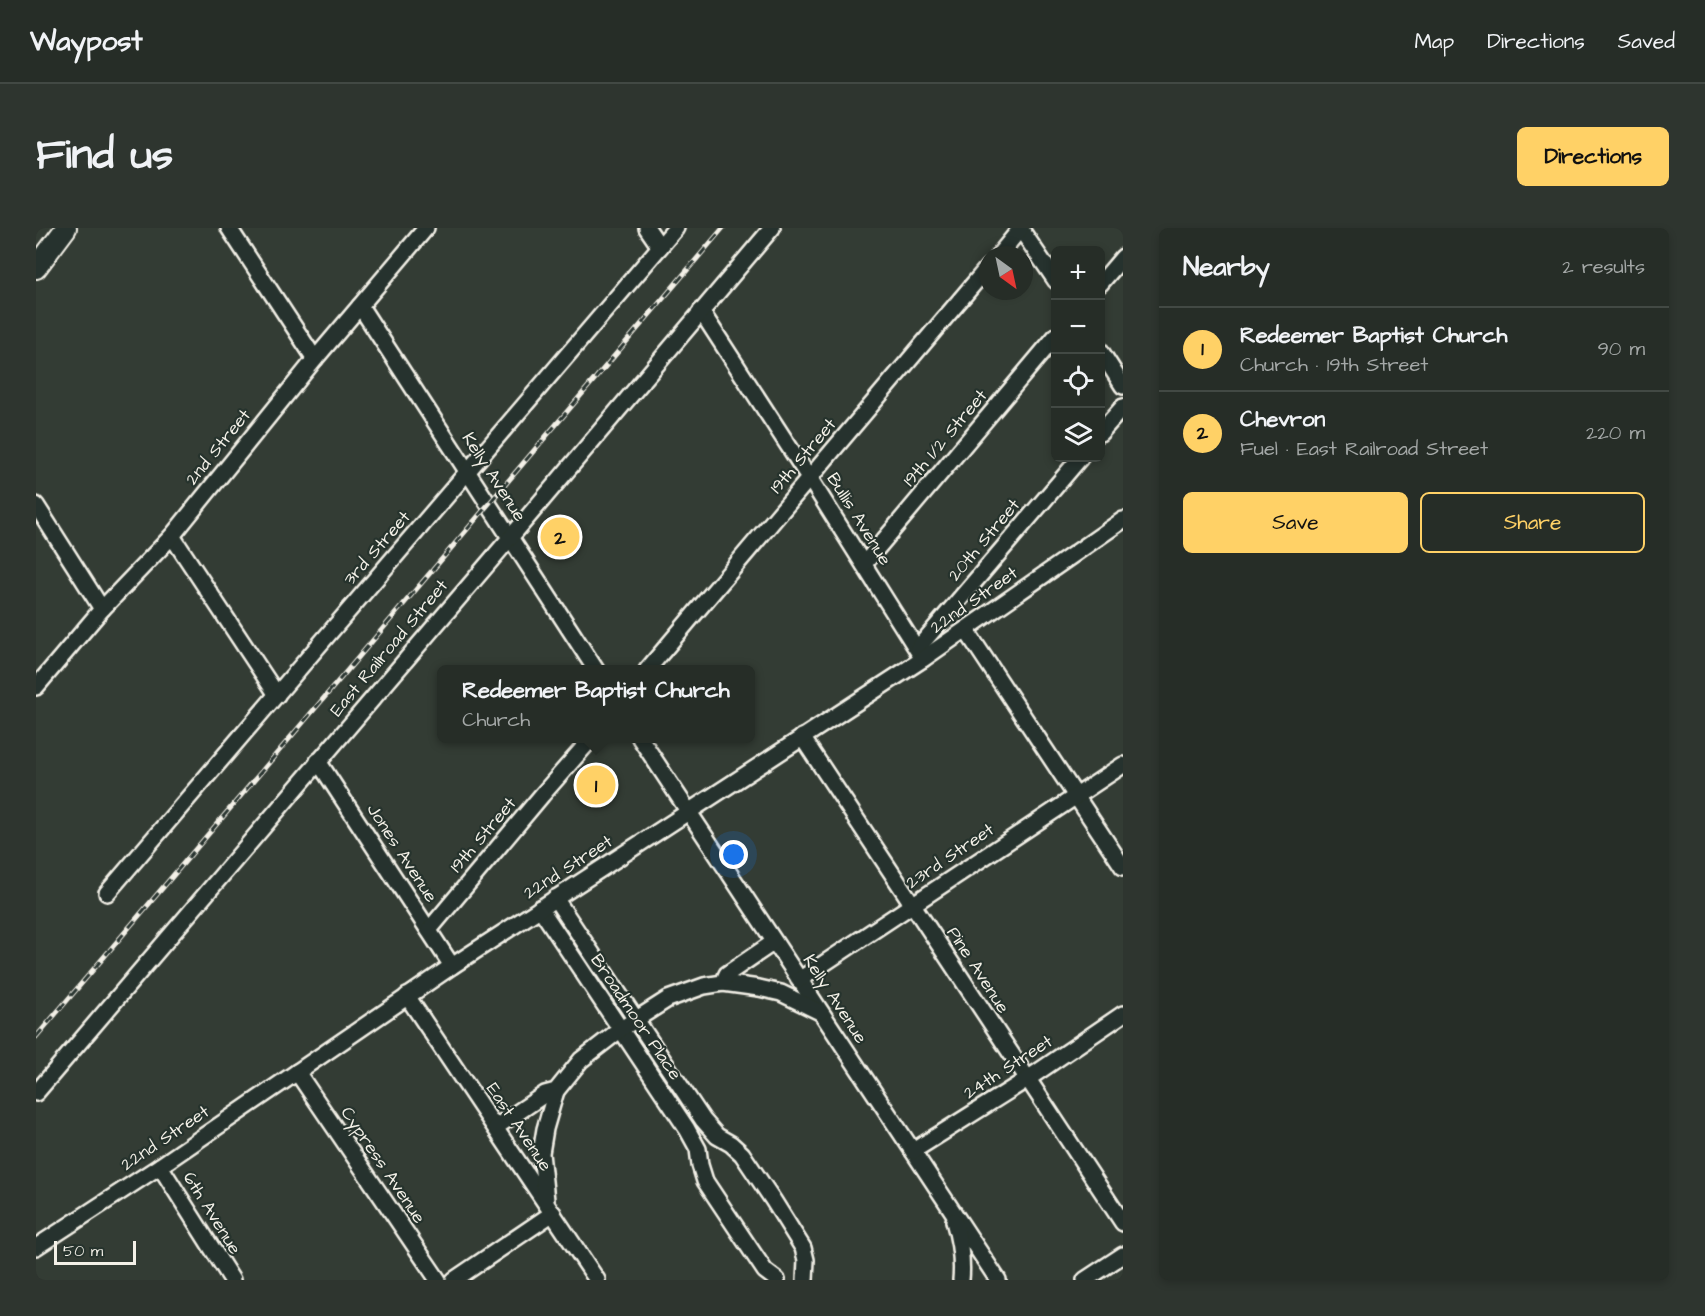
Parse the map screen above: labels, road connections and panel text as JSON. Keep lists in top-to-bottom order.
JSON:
{
  "streets": {
    "street": [
      "19th 1/2 Street",
      "2nd Street",
      "19th Street",
      "Kelly Avenue",
      "Bullis Avenue",
      "20th Street",
      "3rd Street",
      "22nd Street",
      "East Railroad Street",
      "Jones Avenue",
      "23rd Street",
      "Pine Avenue",
      "Broadmoor Place",
      "24th Street",
      "East Avenue",
      "Cypress Avenue",
      "6th Avenue"
    ]
  },
  "crossings": [
    ["19th 1/2 Street", "Bullis Avenue"],
    ["2nd Street", "Kelly Avenue"],
    ["19th Street", "Bullis Avenue"],
    ["19th Street", "Jones Avenue"],
    ["Kelly Avenue", "3rd Street"],
    ["Kelly Avenue", "22nd Street"],
    ["Kelly Avenue", "East Railroad Street"],
    ["Kelly Avenue", "23rd Street"],
    ["Kelly Avenue", "24th Street"],
    ["Bullis Avenue", "20th Street"],
    ["Bullis Avenue", "22nd Street"],
    ["Bullis Avenue", "East Railroad Street"],
    ["20th Street", "22nd Street"],
    ["22nd Street", "Jones Avenue"],
    ["22nd Street", "Pine Avenue"],
    ["22nd Street", "Broadmoor Place"],
    ["22nd Street", "East Avenue"],
    ["22nd Street", "Cypress Avenue"],
    ["22nd Street", "6th Avenue"],
    ["East Railroad Street", "Jones Avenue"],
    ["23rd Street", "Pine Avenue"],
    ["Pine Avenue", "24th Street"]
  ],
  "scale_bar": "50 m",
  "north": "bottom right",
  "page": {
    "header": "Waypost",
    "nav": ["Map", "Directions", "Saved"],
    "title": "Find us",
    "buttons": [
      "Directions",
      ["Save", "Share"]
    ],
    "heading": ["Nearby", "2 results"],
    "map_buttons": ["+", "−"],
    "list": [
      {
        "mark": "1",
        "name": "Redeemer Baptist Church",
        "note": "Church · 19th Street",
        "value": "90 m"
      },
      {
        "mark": "2",
        "name": "Chevron",
        "note": "Fuel · East Railroad Street",
        "value": "220 m"
      }
    ],
    "pins": ["2", "1"],
    "popup": ["Redeemer Baptist Church", "Church"],
    "scale": "50 m"
  }
}
